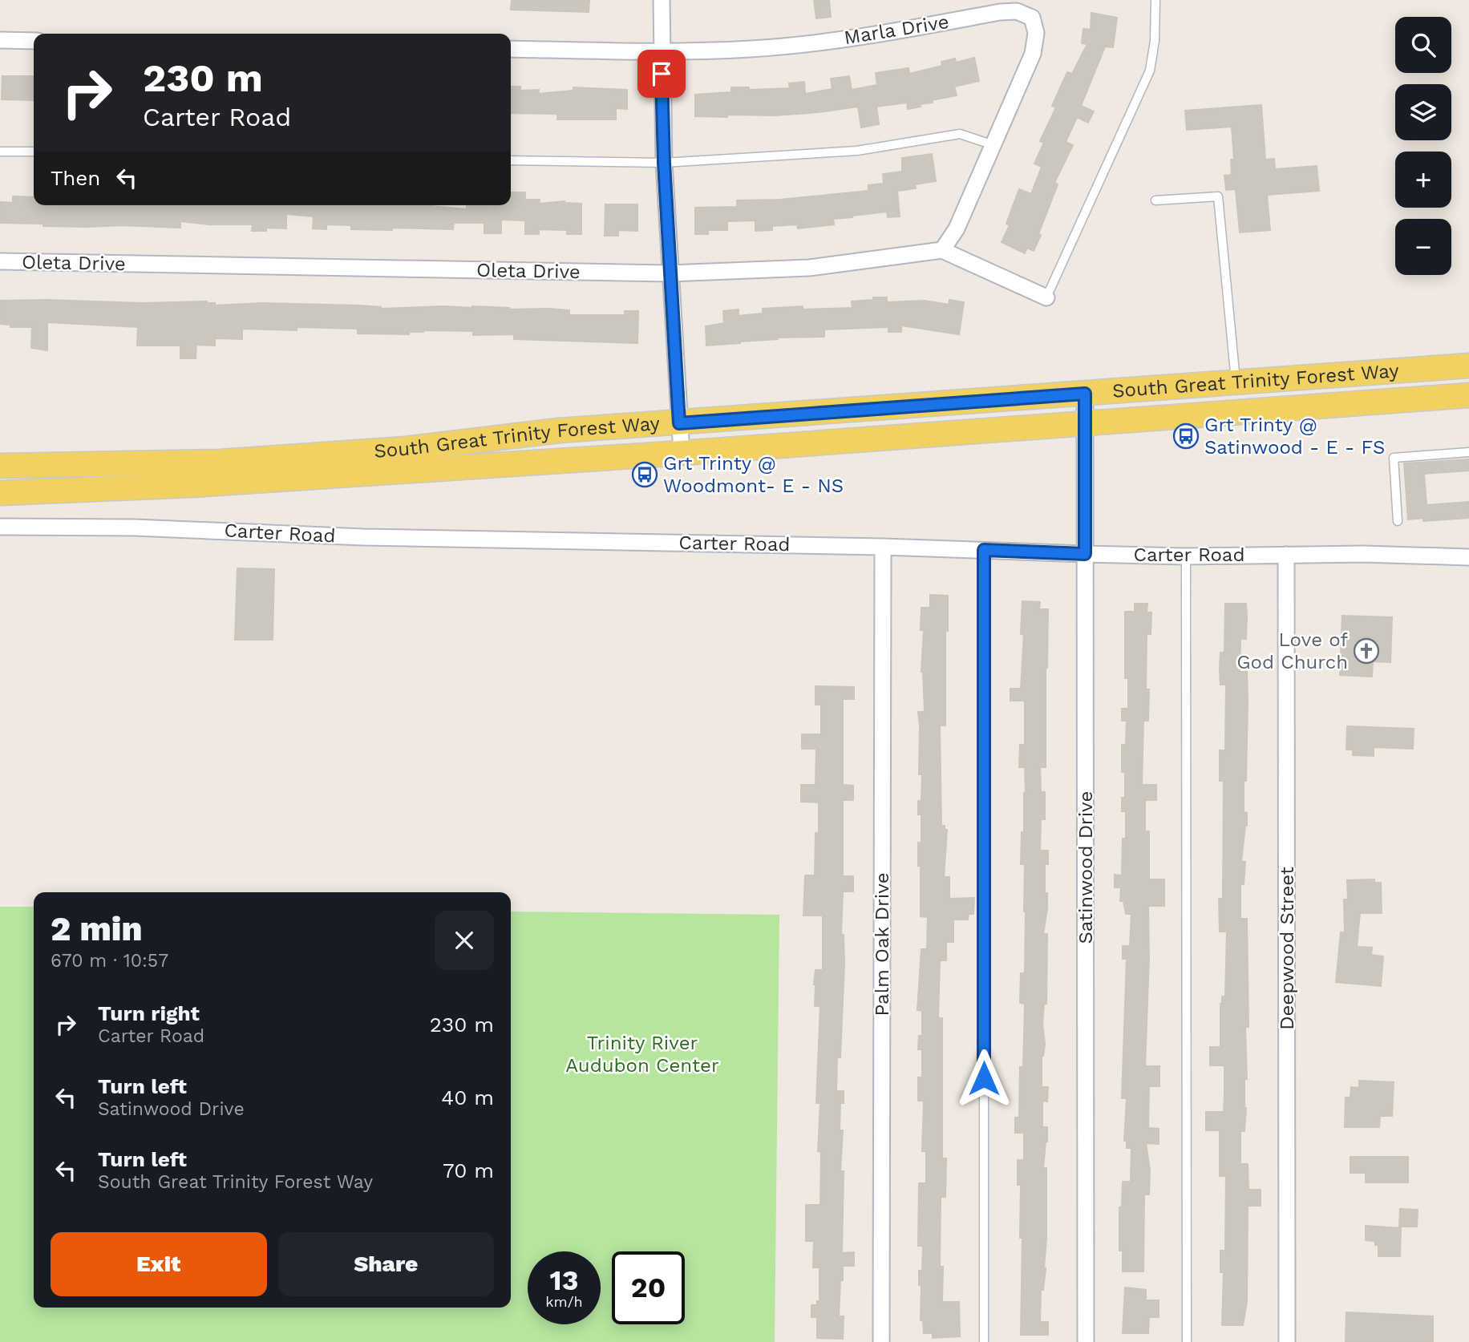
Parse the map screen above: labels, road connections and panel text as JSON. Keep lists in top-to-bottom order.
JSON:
{
  "streets": {
    "main road": ["South Great Trinity Forest Way"],
    "street": [
      "Marla Drive",
      "Oleta Drive",
      "Carter Road",
      "Satinwood Drive",
      "Palm Oak Drive",
      "Deepwood Street"
    ]
  },
  "crossings": [
    ["Marla Drive", "Oleta Drive"],
    ["South Great Trinity Forest Way", "Satinwood Drive"],
    ["Carter Road", "Satinwood Drive"],
    ["Carter Road", "Palm Oak Drive"],
    ["Carter Road", "Deepwood Street"]
  ],
  "parks": ["Trinity River Audubon Center"],
  "places": {
    "bus stop": ["Grt Trinty @ Satinwood - E - FS", "Grt Trinty @ Woodmont- E - NS"],
    "church": ["Love of God Church"]
  },
  "page": {
    "map_buttons": ["+", "−"],
    "turn": ["230 m", "Carter Road"],
    "then": "Then",
    "heading": ["2 min", "670 m · 10:57"],
    "list": [
      {
        "name": "Turn right",
        "note": "Carter Road",
        "value": "230 m"
      },
      {
        "name": "Turn left",
        "note": "Satinwood Drive",
        "value": "40 m"
      },
      {
        "name": "Turn left",
        "note": "South Great Trinity Forest Way",
        "value": "70 m"
      }
    ],
    "buttons": ["Exit", "Share"],
    "speed": "13 km/h",
    "limit": "20"
  }
}
